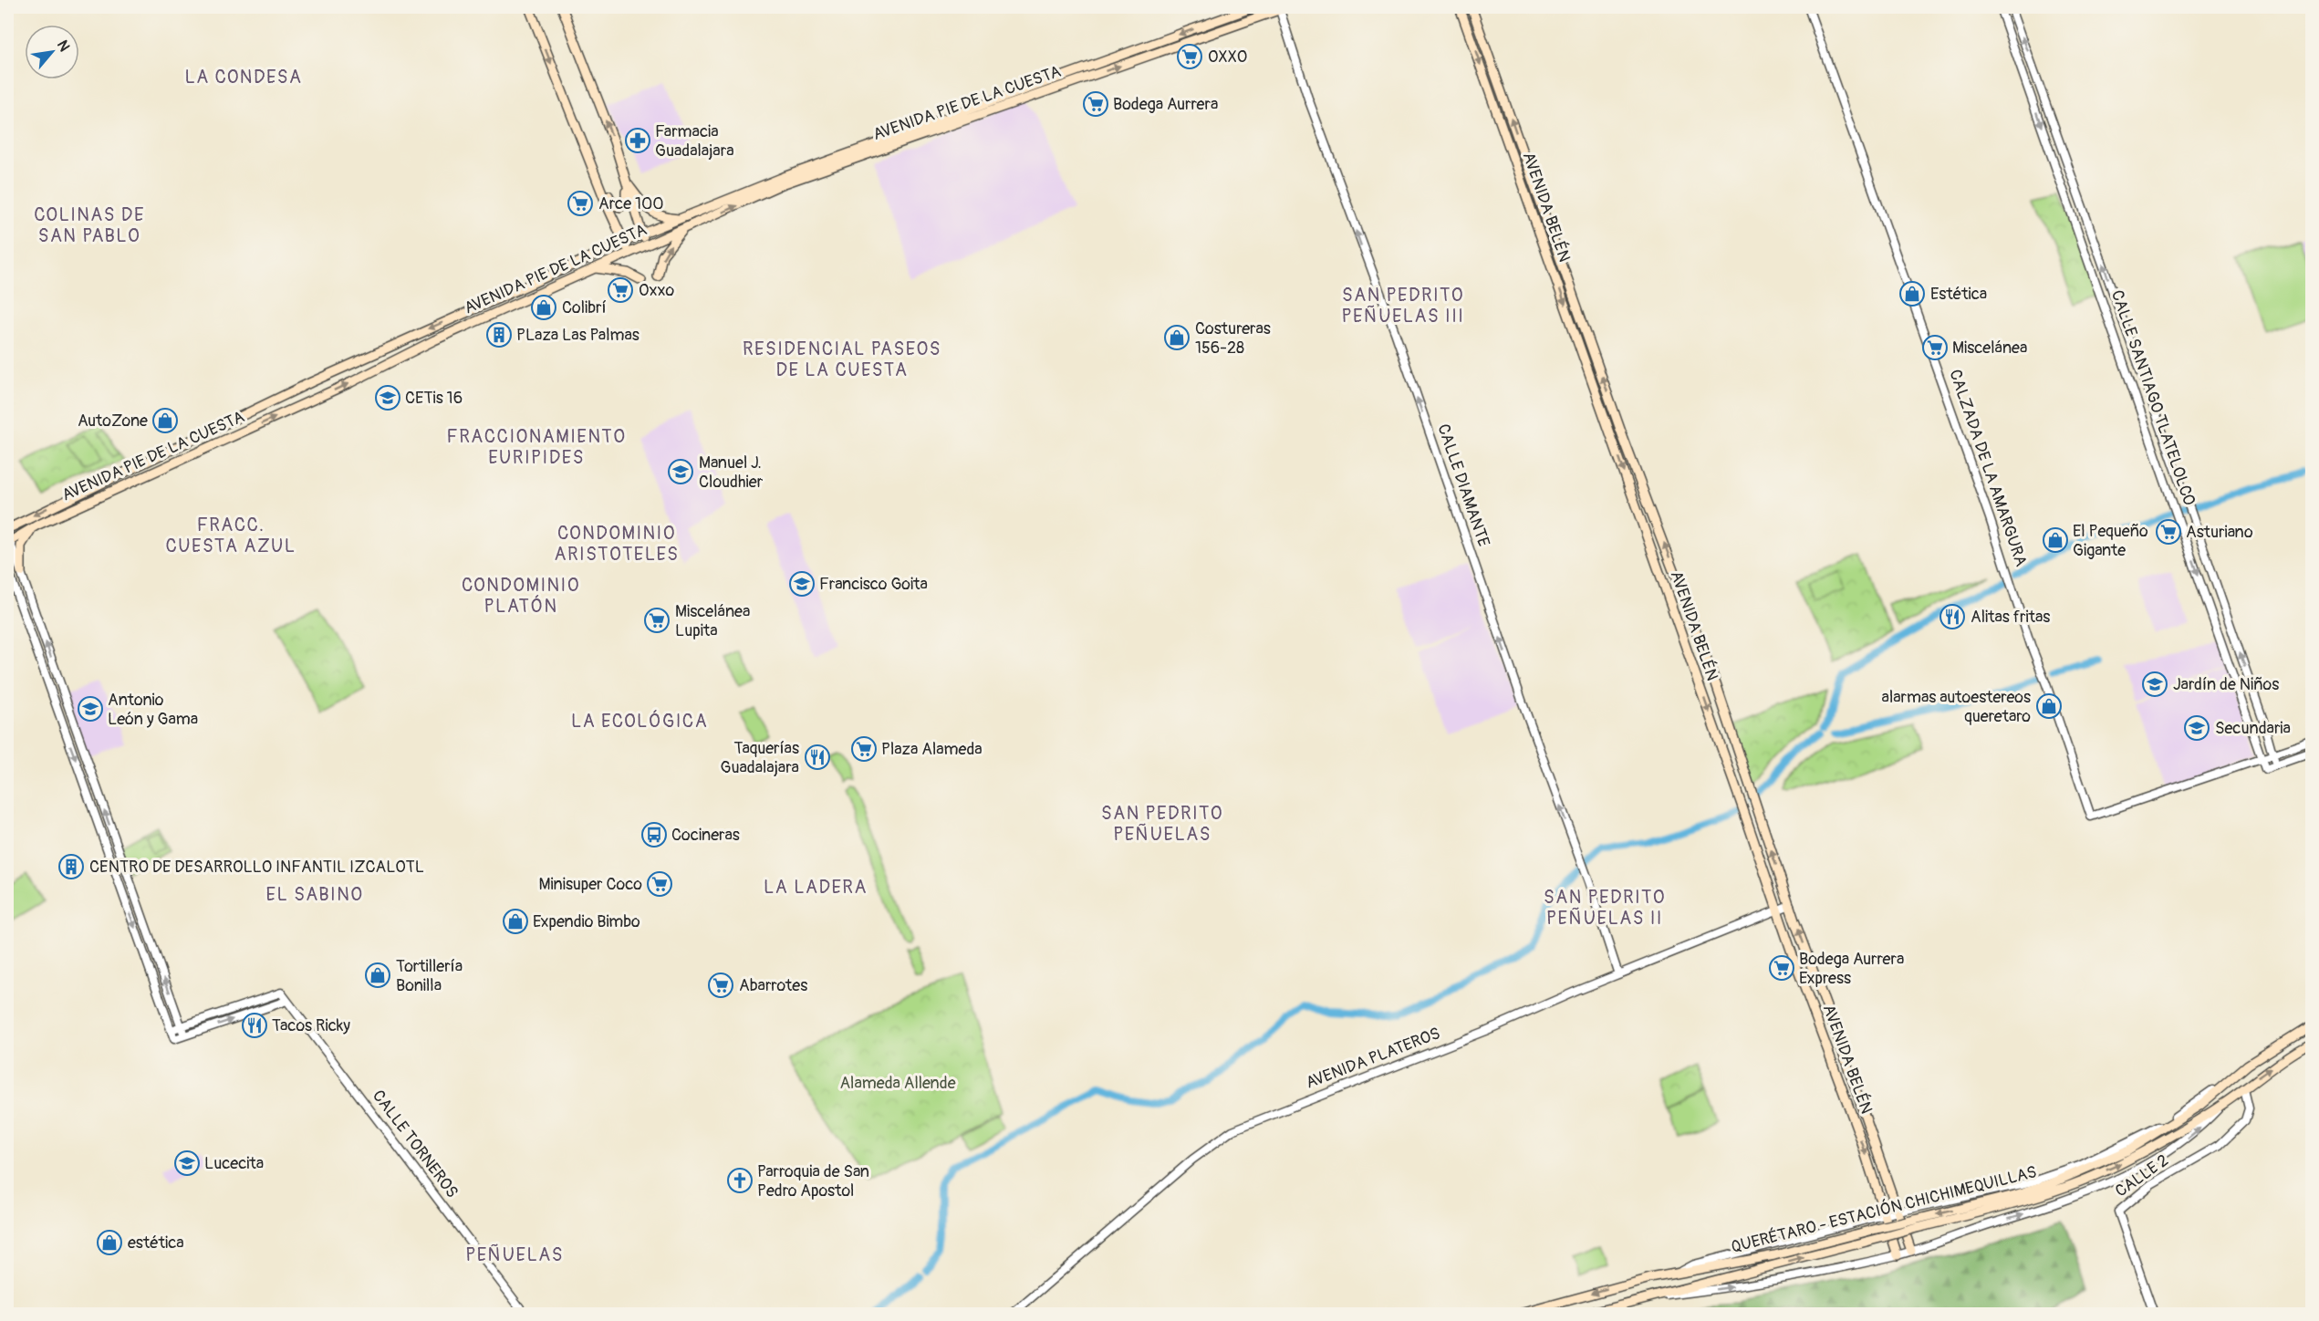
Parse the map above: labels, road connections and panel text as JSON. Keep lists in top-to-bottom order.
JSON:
{
  "streets": {
    "main road": ["AVENIDA PIE DE LA CUESTA", "AVENIDA BELÉN", "QUERÉTARO - ESTACIÓN CHICHIMEQUILLAS"],
    "street": [
      "CALLE SANTIAGO TLATELOLCO",
      "CALZADA DE LA AMARGURA",
      "CALLE DIAMANTE",
      "AVENIDA PLATEROS",
      "CALLE TORNEROS",
      "CALLE 2"
    ]
  },
  "crossings": [
    ["AVENIDA PIE DE LA CUESTA", "CALLE DIAMANTE"],
    ["AVENIDA BELÉN", "AVENIDA PLATEROS"],
    ["CALLE SANTIAGO TLATELOLCO", "CALZADA DE LA AMARGURA"],
    ["CALLE DIAMANTE", "AVENIDA PLATEROS"],
    ["CALLE 2", "QUERÉTARO - ESTACIÓN CHICHIMEQUILLAS"]
  ],
  "one_way": ["CALLE DIAMANTE"],
  "districts": [
    "LA CONDESA",
    "COLINAS DE SAN PABLO",
    "SAN PEDRITO PEÑUELAS III",
    "RESIDENCIAL PASEOS DE LA CUESTA",
    "FRACCIONAMIENTO EURIPIDES",
    "FRACC. CUESTA AZUL",
    "CONDOMINIO ARISTOTELES",
    "CONDOMINIO PLATÓN",
    "LA ECOLÓGICA",
    "SAN PEDRITO PEÑUELAS",
    "LA LADERA",
    "EL SABINO",
    "SAN PEDRITO PEÑUELAS II",
    "PEÑUELAS"
  ],
  "parks": ["Alameda Allende"],
  "places": {
    "supermarket": [
      "OXXO",
      "Bodega Aurrera",
      "Arce 100",
      "Oxxo",
      "Miscelánea",
      "Asturiano",
      "Miscelánea Lupita",
      "Plaza Alameda",
      "Minisuper Coco",
      "Bodega Aurrera Express",
      "Abarrotes"
    ],
    "pharmacy": ["Farmacia Guadalajara"],
    "shop": [
      "Estética",
      "Colibrí",
      "Costureras 156-28",
      "AutoZone",
      "El Pequeño Gigante",
      "alarmas autoestereos queretaro",
      "Expendio Bimbo",
      "Tortillería Bonilla",
      "estética"
    ],
    "building": ["PLaza Las Palmas", "CENTRO DE DESARROLLO INFANTIL IZCALOTL"],
    "school or university": [
      "CETis 16",
      "Manuel J. Cloudhier",
      "Francisco Goita",
      "Jardín de Niños",
      "Antonio León y Gama",
      "Secundaria",
      "Lucecita"
    ],
    "restaurant": ["Alitas fritas", "Taquerías Guadalajara", "Tacos Ricky"],
    "bus stop": ["Cocineras"],
    "church": ["Parroquia de San Pedro Apostol"]
  },
  "north": "top right"
}
